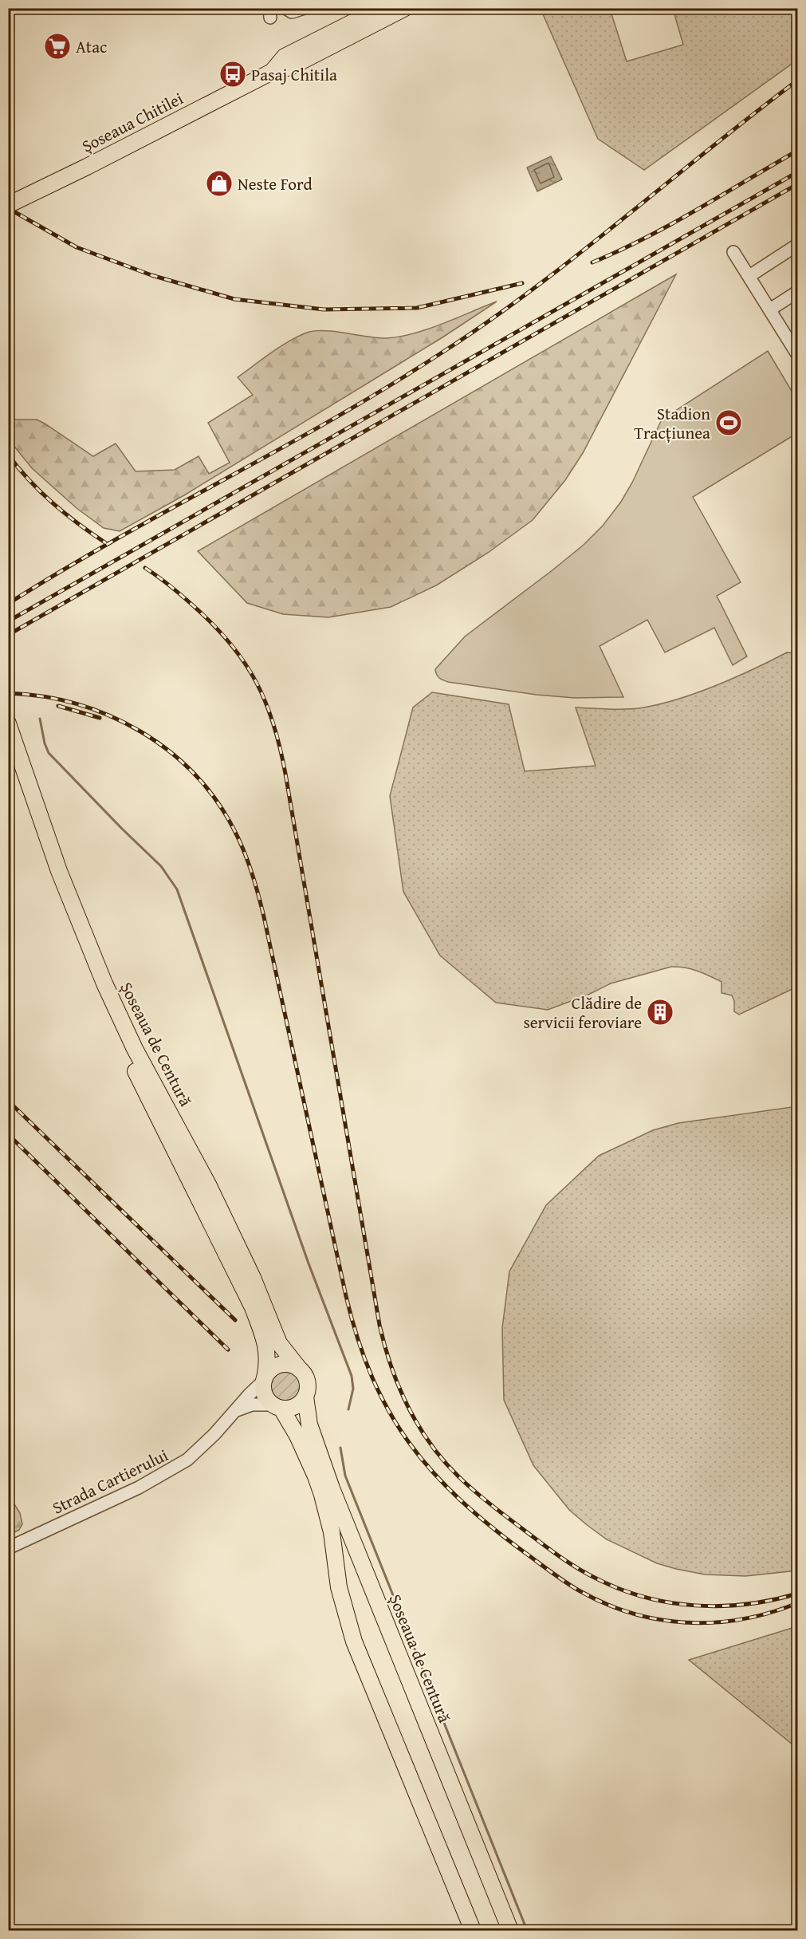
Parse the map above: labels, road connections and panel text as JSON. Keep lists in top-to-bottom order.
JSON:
{
  "streets": {
    "main road": ["Șoseaua Chitilei", "Șoseaua de Centură"],
    "street": ["Strada Cartierului"]
  },
  "crossings": [
    ["Șoseaua de Centură", "Strada Cartierului"]
  ],
  "places": {
    "supermarket": ["Atac"],
    "bus stop": ["Pasaj Chitila"],
    "shop": ["Neste Ford"],
    "sports": ["Stadion Tracțiunea"],
    "building": ["Clădire de servicii feroviare"]
  }
}
